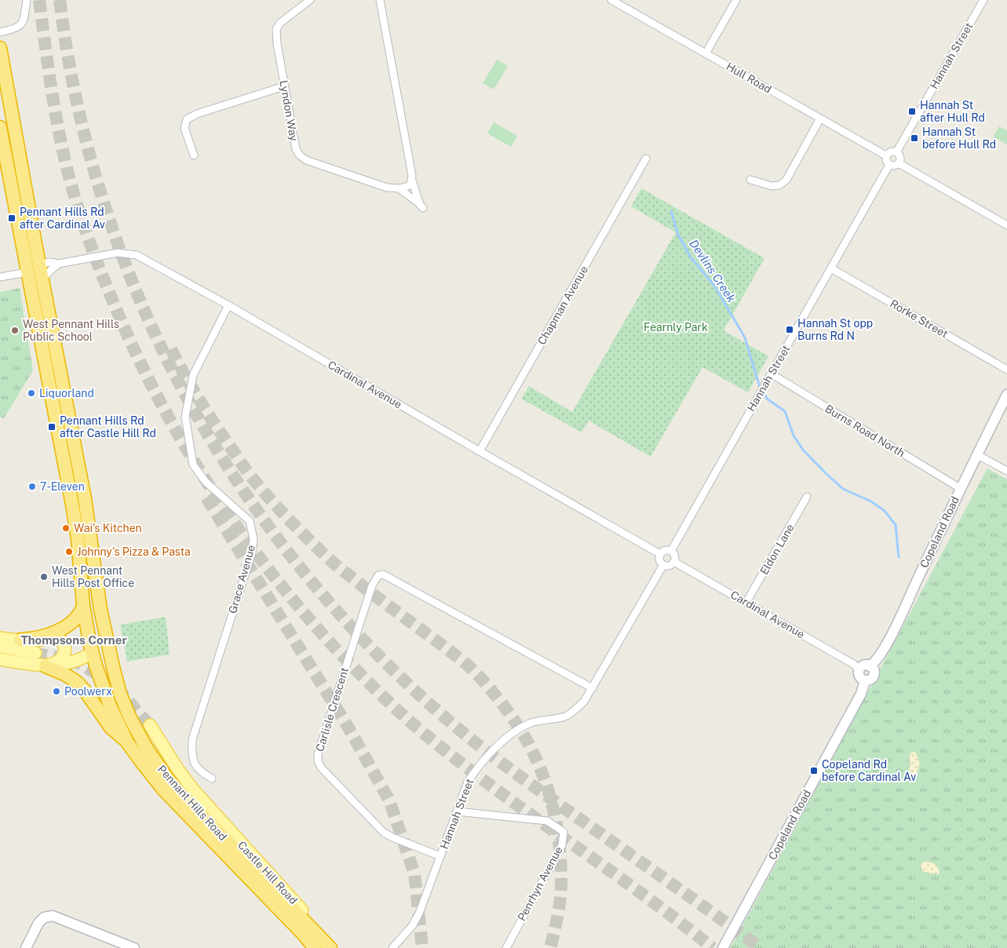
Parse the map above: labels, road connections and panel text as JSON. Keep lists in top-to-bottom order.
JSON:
{
  "streets": {
    "highway": ["Pennant Hills Road"],
    "main road": ["Copeland Road", "Castle Hill Road"],
    "street": [
      "Hannah Street",
      "Hull Road",
      "Lyndon Way",
      "Chapman Avenue",
      "Rorke Street",
      "Cardinal Avenue",
      "Burns Road North",
      "Eldon Lane",
      "Grace Avenue",
      "Carlisle Crescent",
      "Penrhyn Avenue"
    ]
  },
  "crossings": [
    ["Hannah Street", "Hull Road"],
    ["Hannah Street", "Rorke Street"],
    ["Hannah Street", "Cardinal Avenue"],
    ["Hannah Street", "Burns Road North"],
    ["Hannah Street", "Carlisle Crescent"],
    ["Hannah Street", "Penrhyn Avenue"],
    ["Chapman Avenue", "Cardinal Avenue"],
    ["Cardinal Avenue", "Copeland Road"],
    ["Cardinal Avenue", "Eldon Lane"],
    ["Cardinal Avenue", "Grace Avenue"],
    ["Cardinal Avenue", "Pennant Hills Road"],
    ["Burns Road North", "Copeland Road"],
    ["Pennant Hills Road", "Castle Hill Road"]
  ],
  "districts": ["Thompsons Corner"],
  "water": ["Devlins Creek"],
  "parks": ["Fearnly Park"],
  "places": {
    "transit": [
      "Hannah St after Hull Rd",
      "Hannah St before Hull Rd",
      "Pennant Hills Rd after Cardinal Av",
      "Hannah St opp Burns Rd N",
      "Pennant Hills Rd after Castle Hill Rd",
      "Copeland Rd before Cardinal Av"
    ],
    "other": [
      "West Pennant Hills Public School",
      "Liquorland",
      "7-Eleven",
      "Wai’s Kitchen",
      "Johnny's Pizza & Pasta",
      "West Pennant Hills Post Office",
      "Poolwerx"
    ]
  }
}
